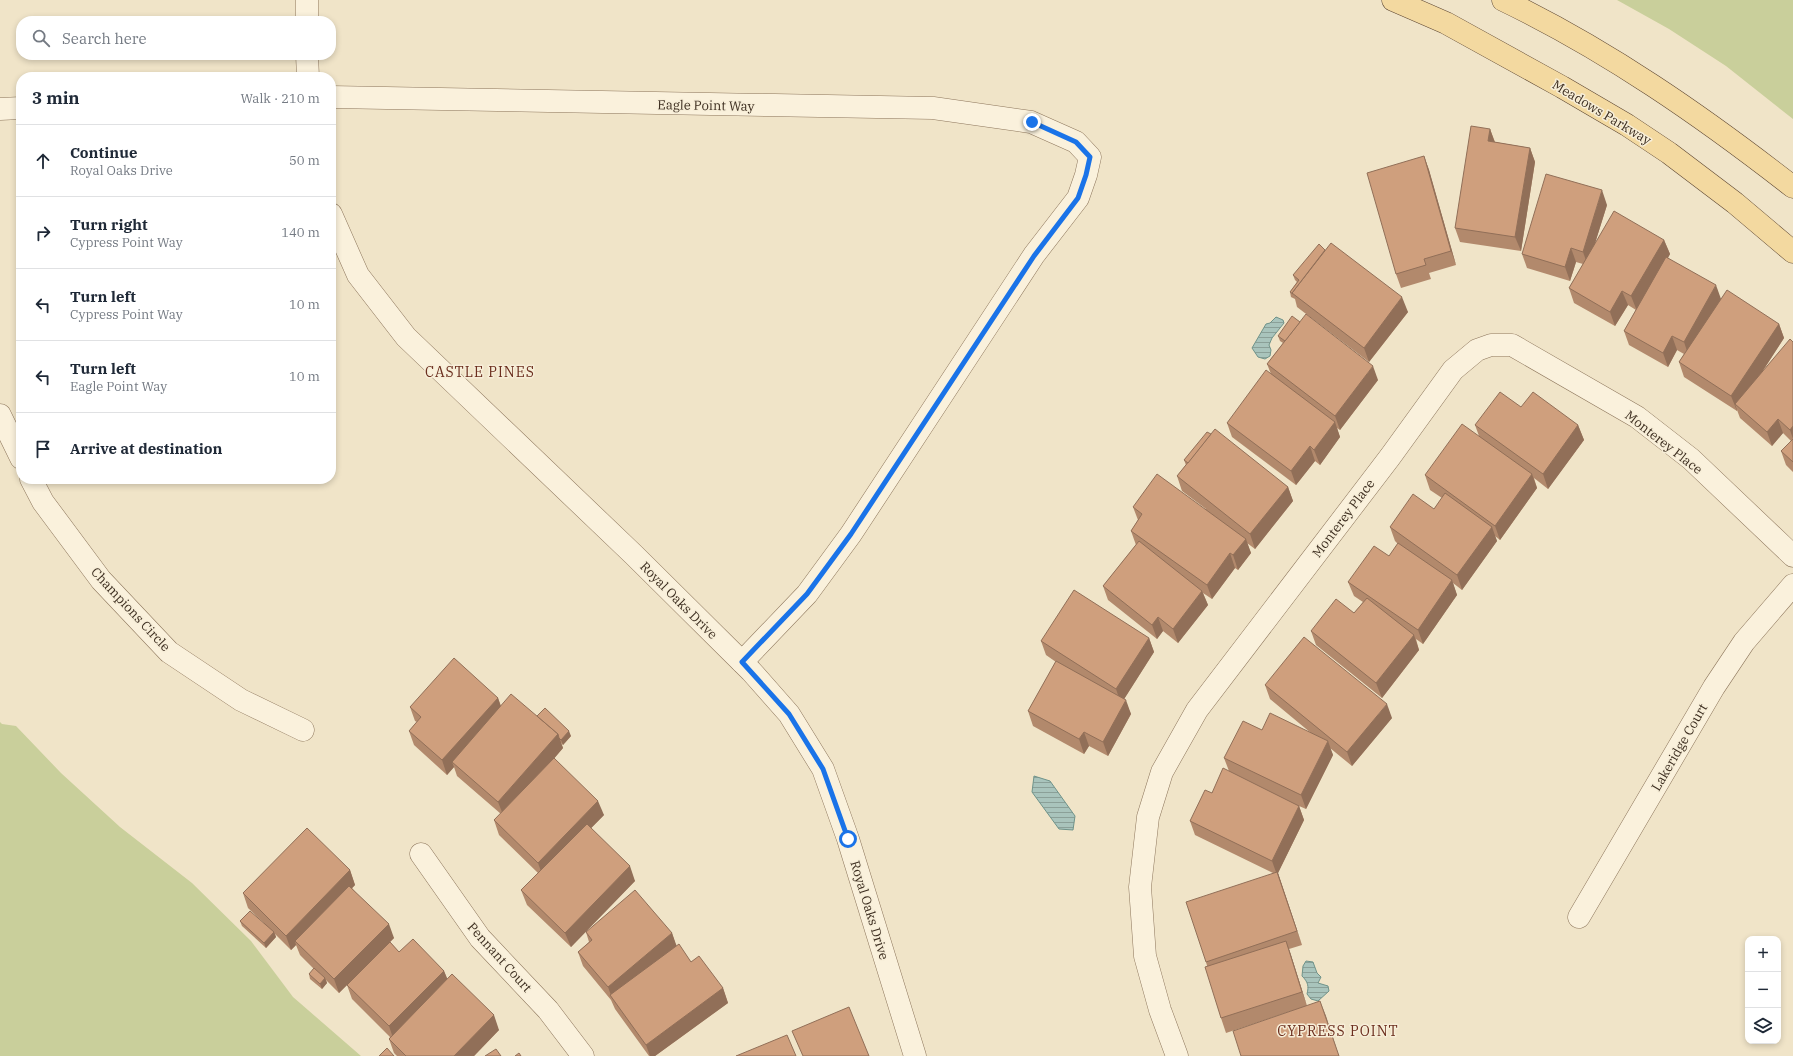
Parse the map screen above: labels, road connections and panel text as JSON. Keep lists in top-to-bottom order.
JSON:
{
  "streets": {
    "main road": ["Meadows Parkway"],
    "street": [
      "Eagle Point Way",
      "Monterey Place",
      "Royal Oaks Drive",
      "Champions Circle",
      "Lakeridge Court",
      "Pennant Court"
    ]
  },
  "crossings": [
    ["Eagle Point Way", "Royal Oaks Drive"]
  ],
  "districts": ["CASTLE PINES", "CYPRESS POINT"],
  "page": {
    "search": "Search here",
    "heading": ["3 min", "Walk · 210 m"],
    "list": [
      ["Continue", "Royal Oaks Drive", "50 m"],
      ["Turn right", "Cypress Point Way", "140 m"],
      ["Turn left", "Cypress Point Way", "10 m"],
      ["Turn left", "Eagle Point Way", "10 m"],
      "Arrive at destination"
    ],
    "map_buttons": ["+", "−"]
  }
}
